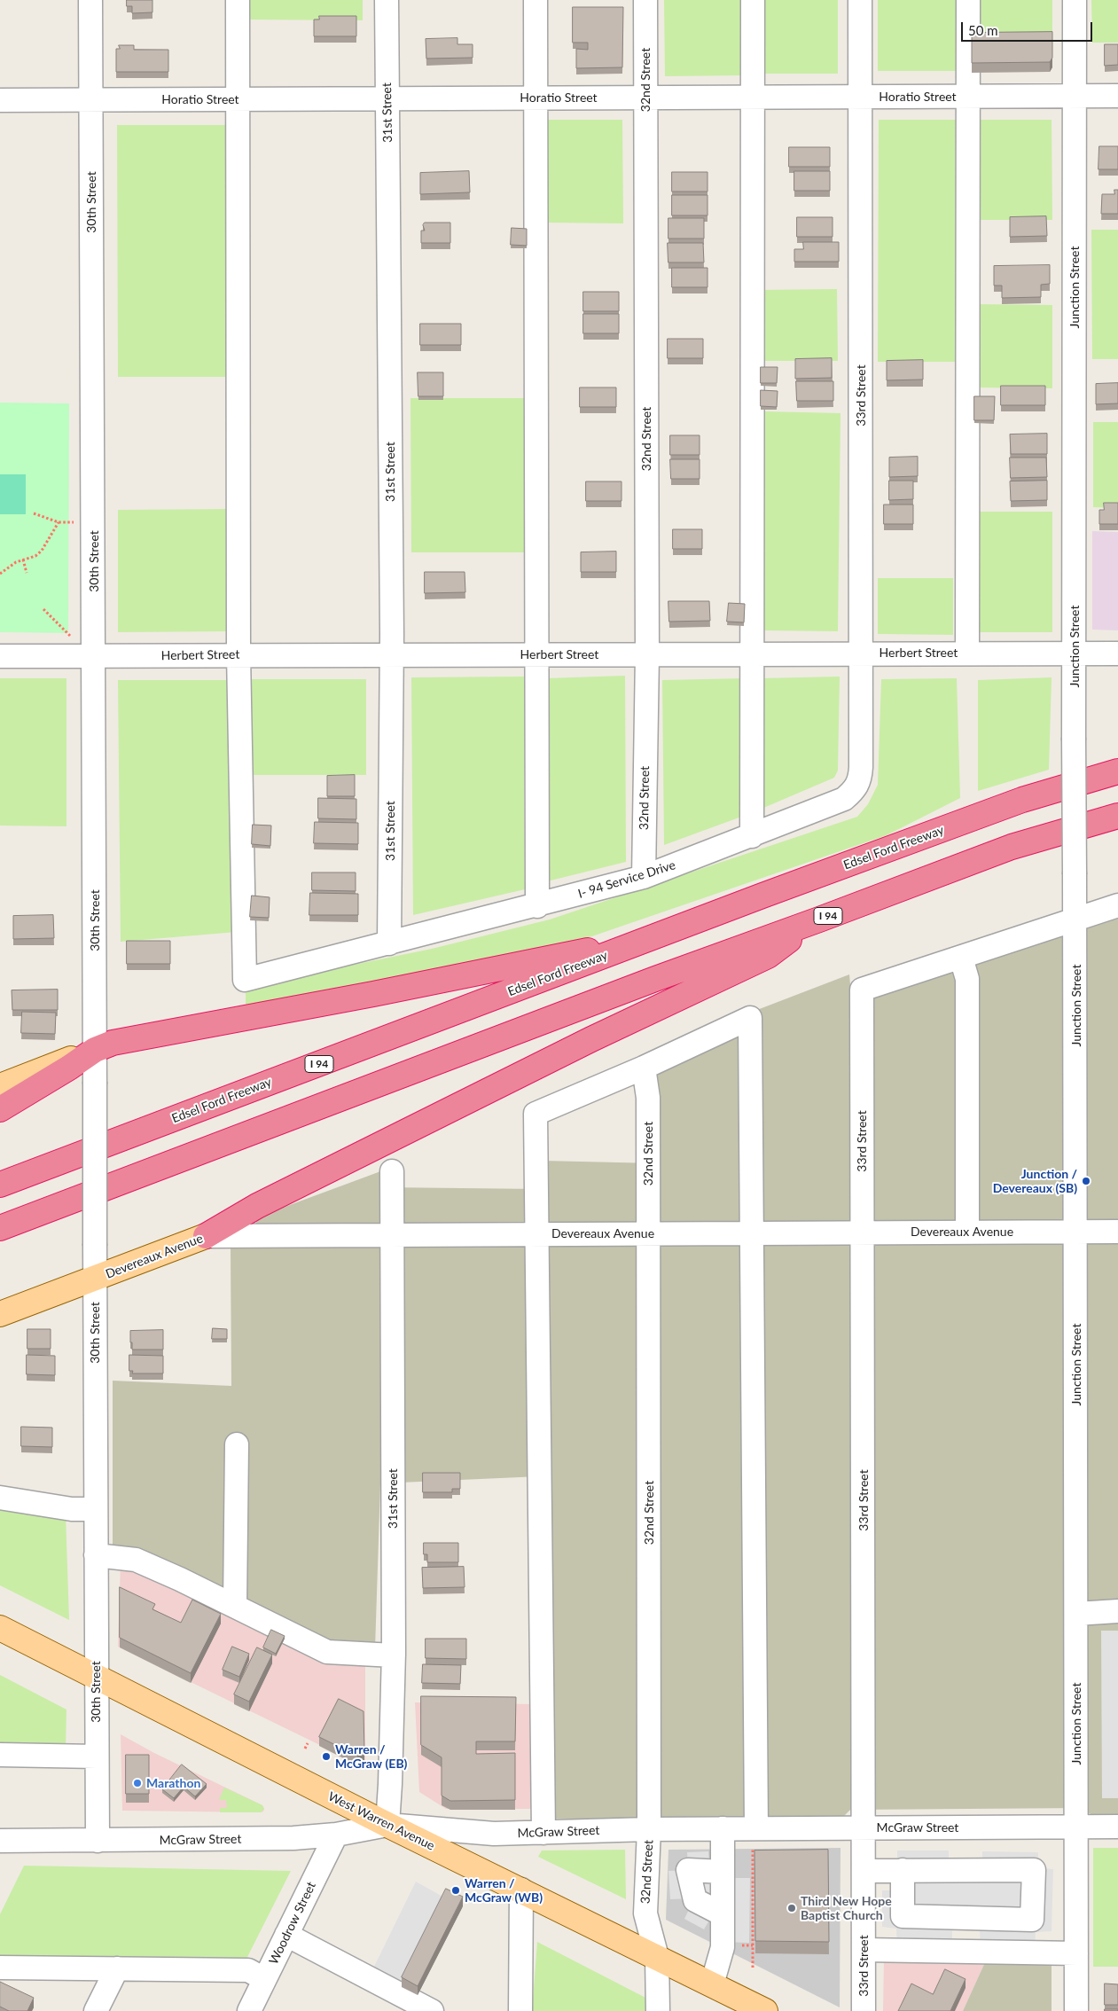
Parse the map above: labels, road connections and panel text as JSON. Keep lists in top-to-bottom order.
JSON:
{
  "streets": {
    "highway": ["Edsel Ford Freeway", "I 94"],
    "main road": ["Devereaux Avenue", "West Warren Avenue"],
    "street": [
      "32nd Street",
      "Horatio Street",
      "31st Street",
      "30th Street",
      "Junction Street",
      "33rd Street",
      "Herbert Street",
      "I- 94 Service Drive",
      "McGraw Street",
      "Woodrow Street"
    ]
  },
  "crossings": [
    ["32nd Street", "Horatio Street"],
    ["32nd Street", "Herbert Street"],
    ["32nd Street", "I- 94 Service Drive"],
    ["32nd Street", "Devereaux Avenue"],
    ["32nd Street", "West Warren Avenue"],
    ["32nd Street", "McGraw Street"],
    ["Horatio Street", "31st Street"],
    ["Horatio Street", "30th Street"],
    ["Horatio Street", "Junction Street"],
    ["Horatio Street", "33rd Street"],
    ["31st Street", "Herbert Street"],
    ["31st Street", "I- 94 Service Drive"],
    ["31st Street", "Devereaux Avenue"],
    ["31st Street", "West Warren Avenue"],
    ["31st Street", "McGraw Street"],
    ["30th Street", "Herbert Street"],
    ["30th Street", "Devereaux Avenue"],
    ["30th Street", "West Warren Avenue"],
    ["30th Street", "McGraw Street"],
    ["Junction Street", "Herbert Street"],
    ["Junction Street", "Devereaux Avenue"],
    ["Junction Street", "McGraw Street"],
    ["33rd Street", "Herbert Street"],
    ["33rd Street", "I- 94 Service Drive"],
    ["33rd Street", "Devereaux Avenue"],
    ["33rd Street", "McGraw Street"],
    ["Herbert Street", "I- 94 Service Drive"],
    ["West Warren Avenue", "McGraw Street"],
    ["McGraw Street", "Woodrow Street"]
  ],
  "places": [
    "Junction / Devereaux (SB)",
    "Warren / McGraw (EB)",
    "Marathon",
    "Warren / McGraw (WB)",
    "Third New Hope Baptist Church"
  ],
  "scale_bar": "50 m"
}
